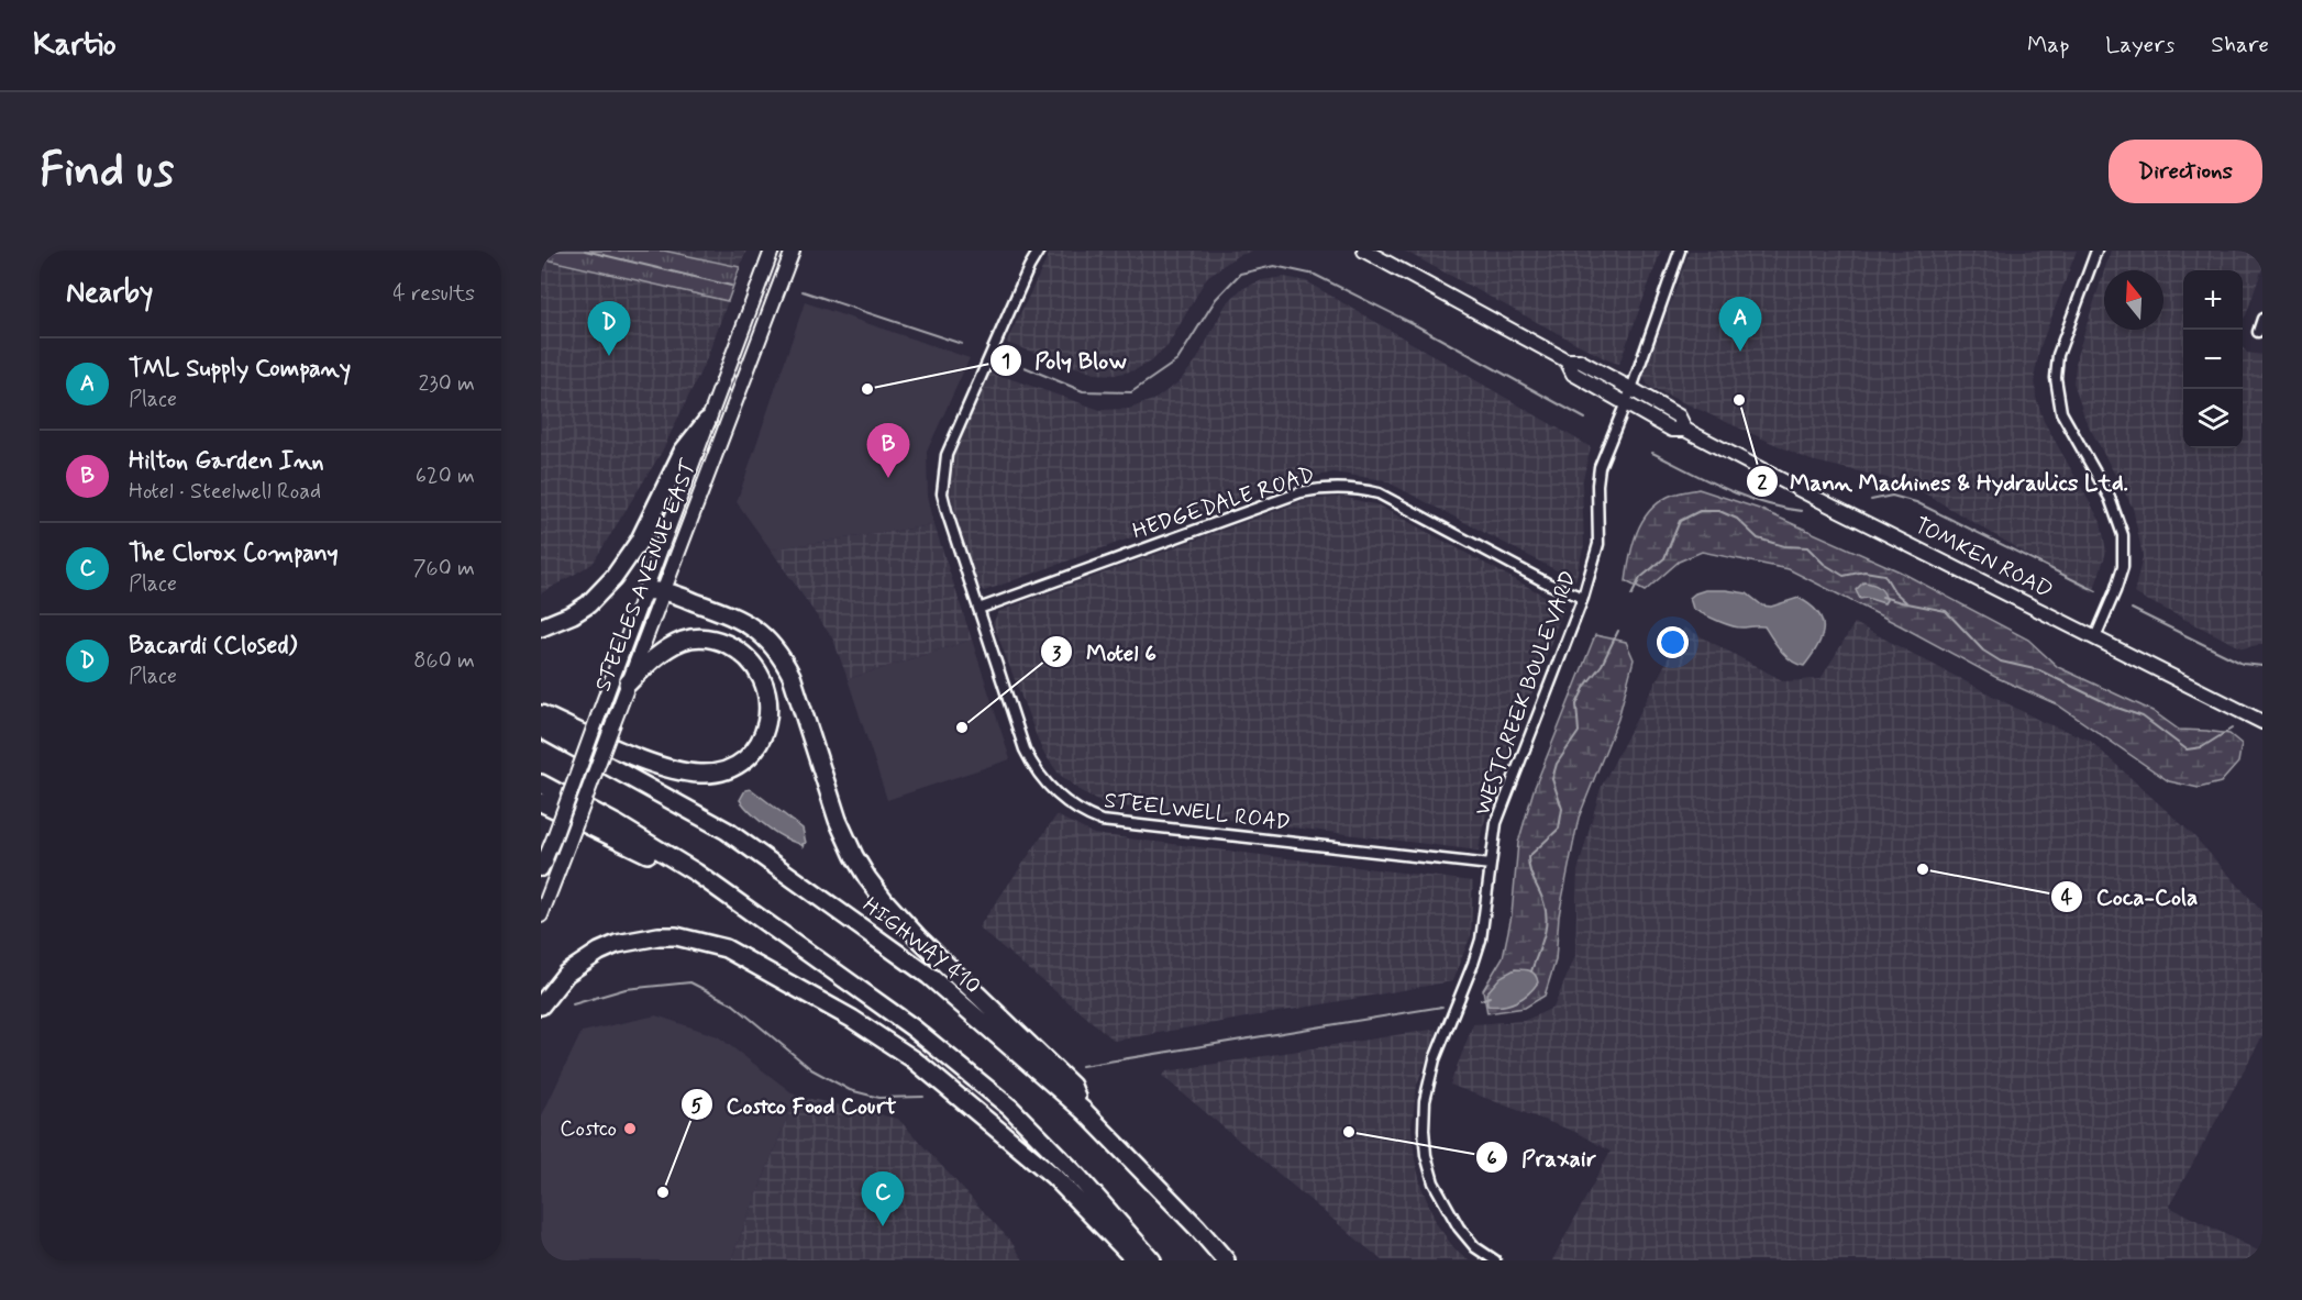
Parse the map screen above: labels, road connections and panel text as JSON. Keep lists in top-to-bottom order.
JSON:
{
  "streets": {
    "highway": ["HIGHWAY 410"],
    "main road": ["TOMKEN ROAD", "STEELES AVENUE EAST"],
    "street": ["HEDGEDALE ROAD", "WESTCREEK BOULEVARD", "STEELWELL ROAD"]
  },
  "crossings": [
    ["HEDGEDALE ROAD", "WESTCREEK BOULEVARD"],
    ["HEDGEDALE ROAD", "STEELWELL ROAD"],
    ["TOMKEN ROAD", "WESTCREEK BOULEVARD"],
    ["WESTCREEK BOULEVARD", "STEELWELL ROAD"]
  ],
  "places": [
    "Poly Blow",
    "Mann Machines & Hydraulics Ltd.",
    "Motel 6",
    "Coca-Cola",
    "Costco",
    "Praxair",
    "Costco Food Court"
  ],
  "north": "top",
  "page": {
    "header": "Kartio",
    "nav": ["Map", "Layers", "Share"],
    "buttons": "Directions",
    "title": "Find us",
    "heading": ["Nearby", "4 results"],
    "map_buttons": ["+", "−"],
    "pins": [
      "A",
      "D",
      "B",
      "C"
    ],
    "list": [
      {
        "mark": "A",
        "name": "TML Supply Company",
        "note": "Place",
        "value": "230 m"
      },
      {
        "mark": "B",
        "name": "Hilton Garden Inn",
        "note": "Hotel · Steelwell Road",
        "value": "620 m"
      },
      {
        "mark": "C",
        "name": "The Clorox Company",
        "note": "Place",
        "value": "760 m"
      },
      {
        "mark": "D",
        "name": "Bacardi (Closed)",
        "note": "Place",
        "value": "860 m"
      }
    ]
  }
}
